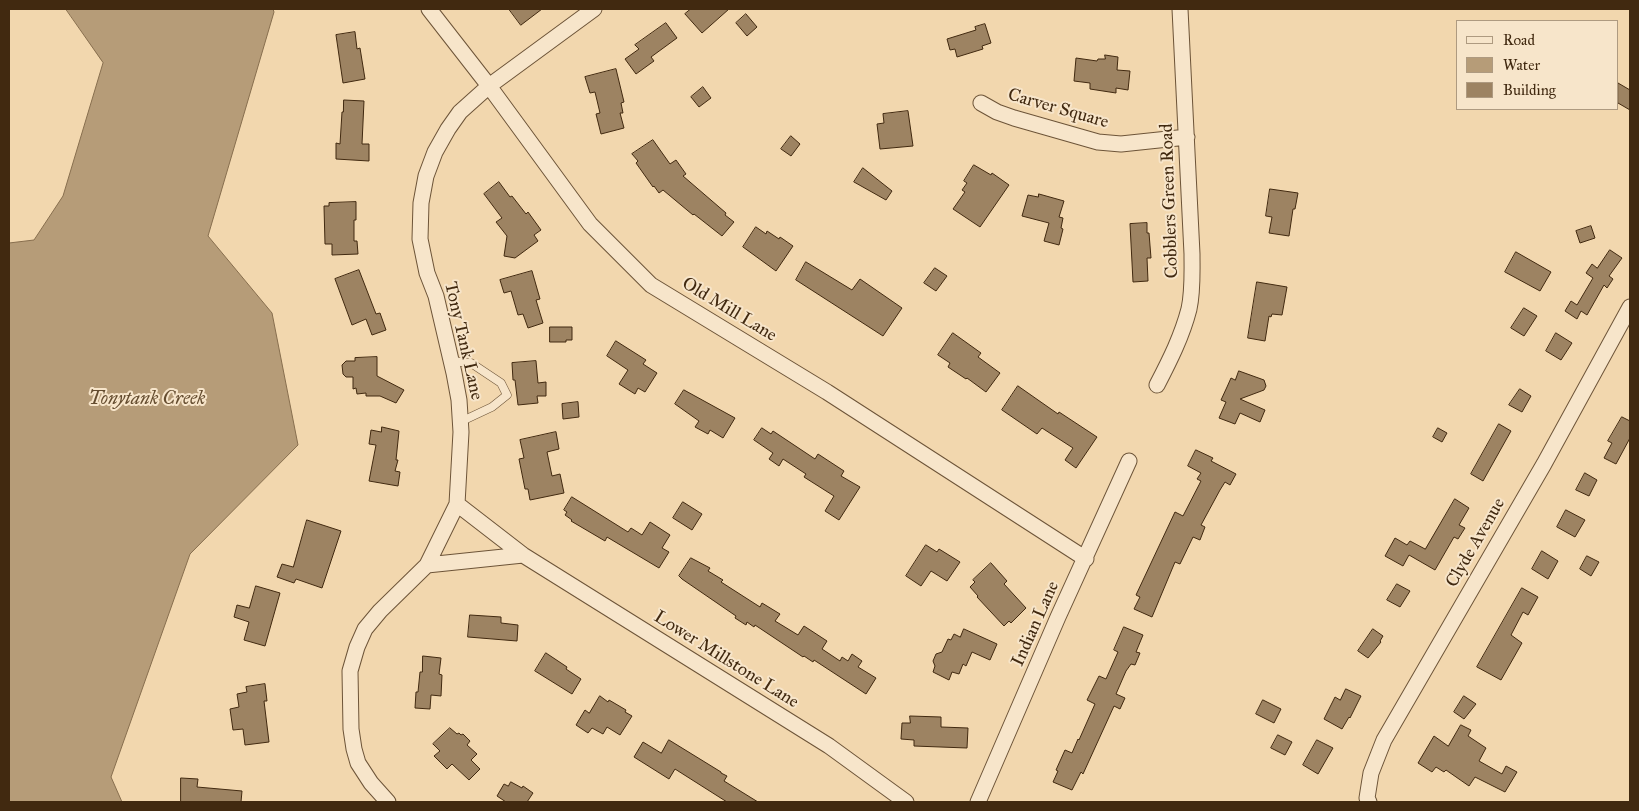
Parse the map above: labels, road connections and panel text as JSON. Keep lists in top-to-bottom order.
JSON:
{
  "streets": {
    "street": [
      "Carver Square",
      "Cobblers Green Road",
      "Old Mill Lane",
      "Tony Tank Lane",
      "Clyde Avenue",
      "Indian Lane",
      "Lower Millstone Lane"
    ]
  },
  "crossings": [
    ["Carver Square", "Cobblers Green Road"],
    ["Old Mill Lane", "Tony Tank Lane"],
    ["Old Mill Lane", "Indian Lane"],
    ["Tony Tank Lane", "Lower Millstone Lane"]
  ],
  "water": ["Tonytank Creek"],
  "legend": ["Road", "Water", "Building"]
}
